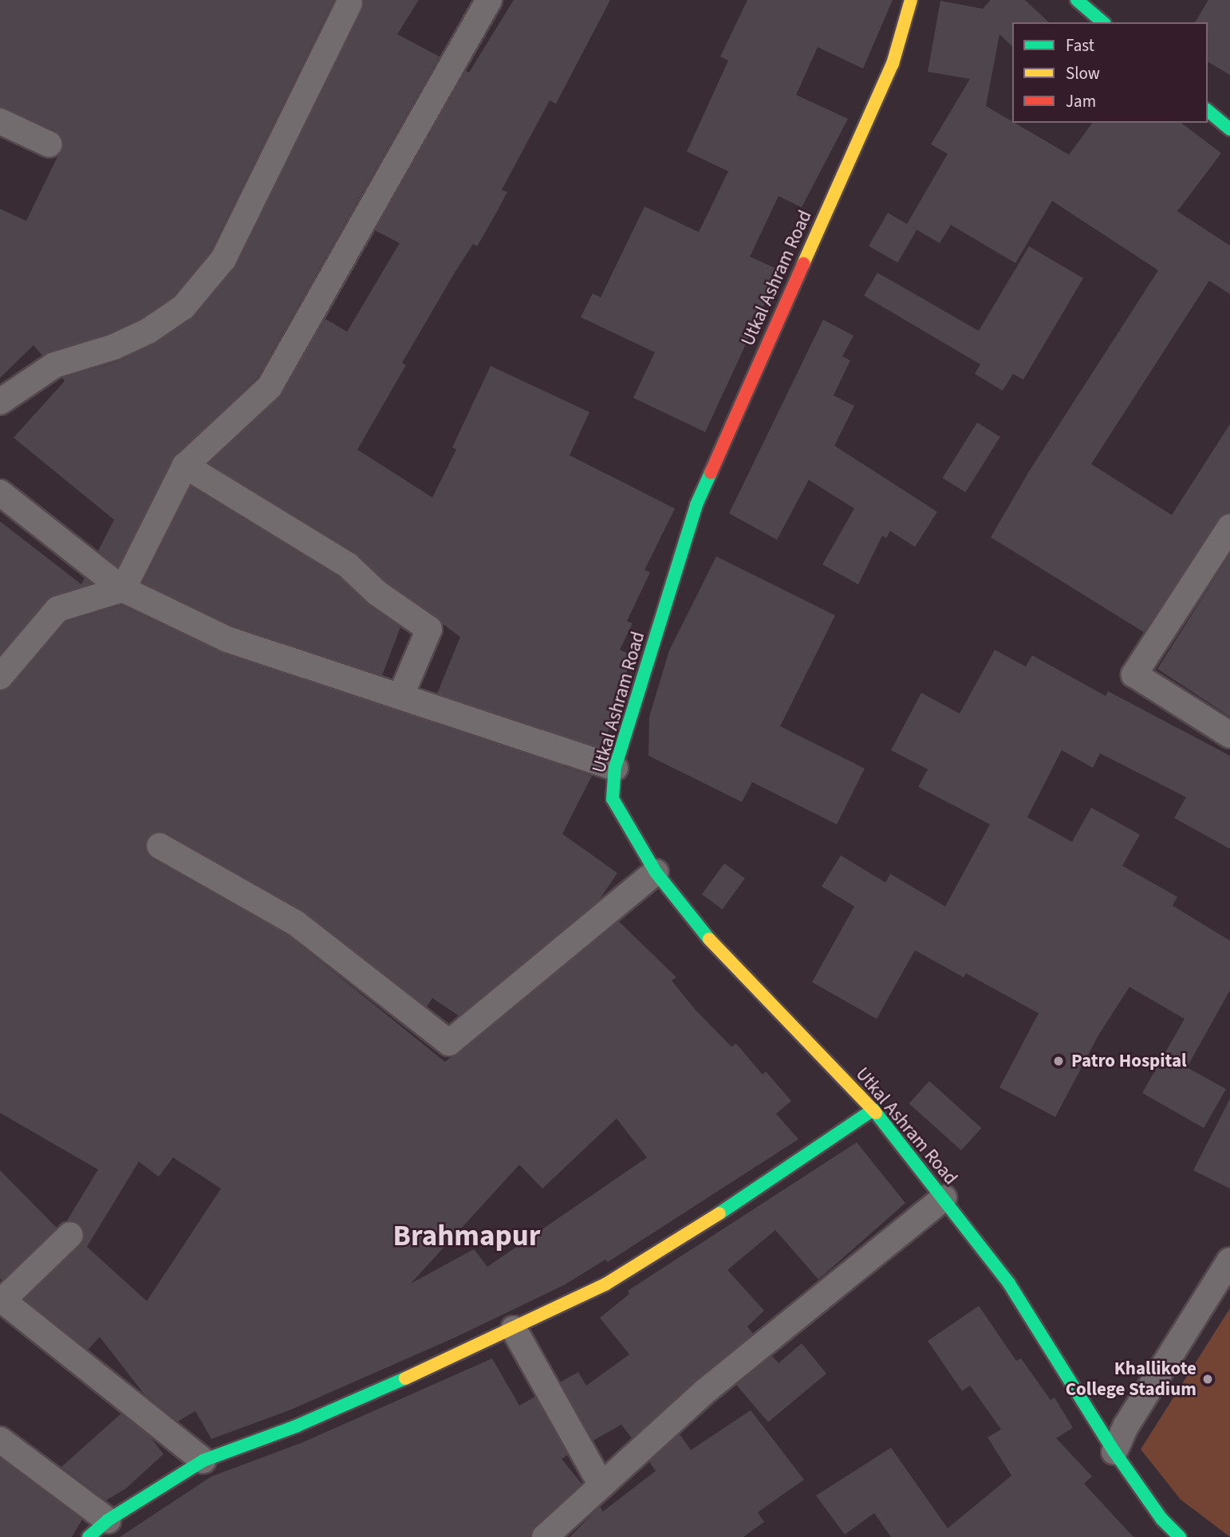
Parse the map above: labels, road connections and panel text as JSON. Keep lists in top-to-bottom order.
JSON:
{
  "streets": {
    "main road": ["Utkal Ashram Road"]
  },
  "districts": ["Brahmapur"],
  "places": ["Patro Hospital", "Khallikote College Stadium"],
  "legend": ["Fast", "Slow", "Jam"]
}
